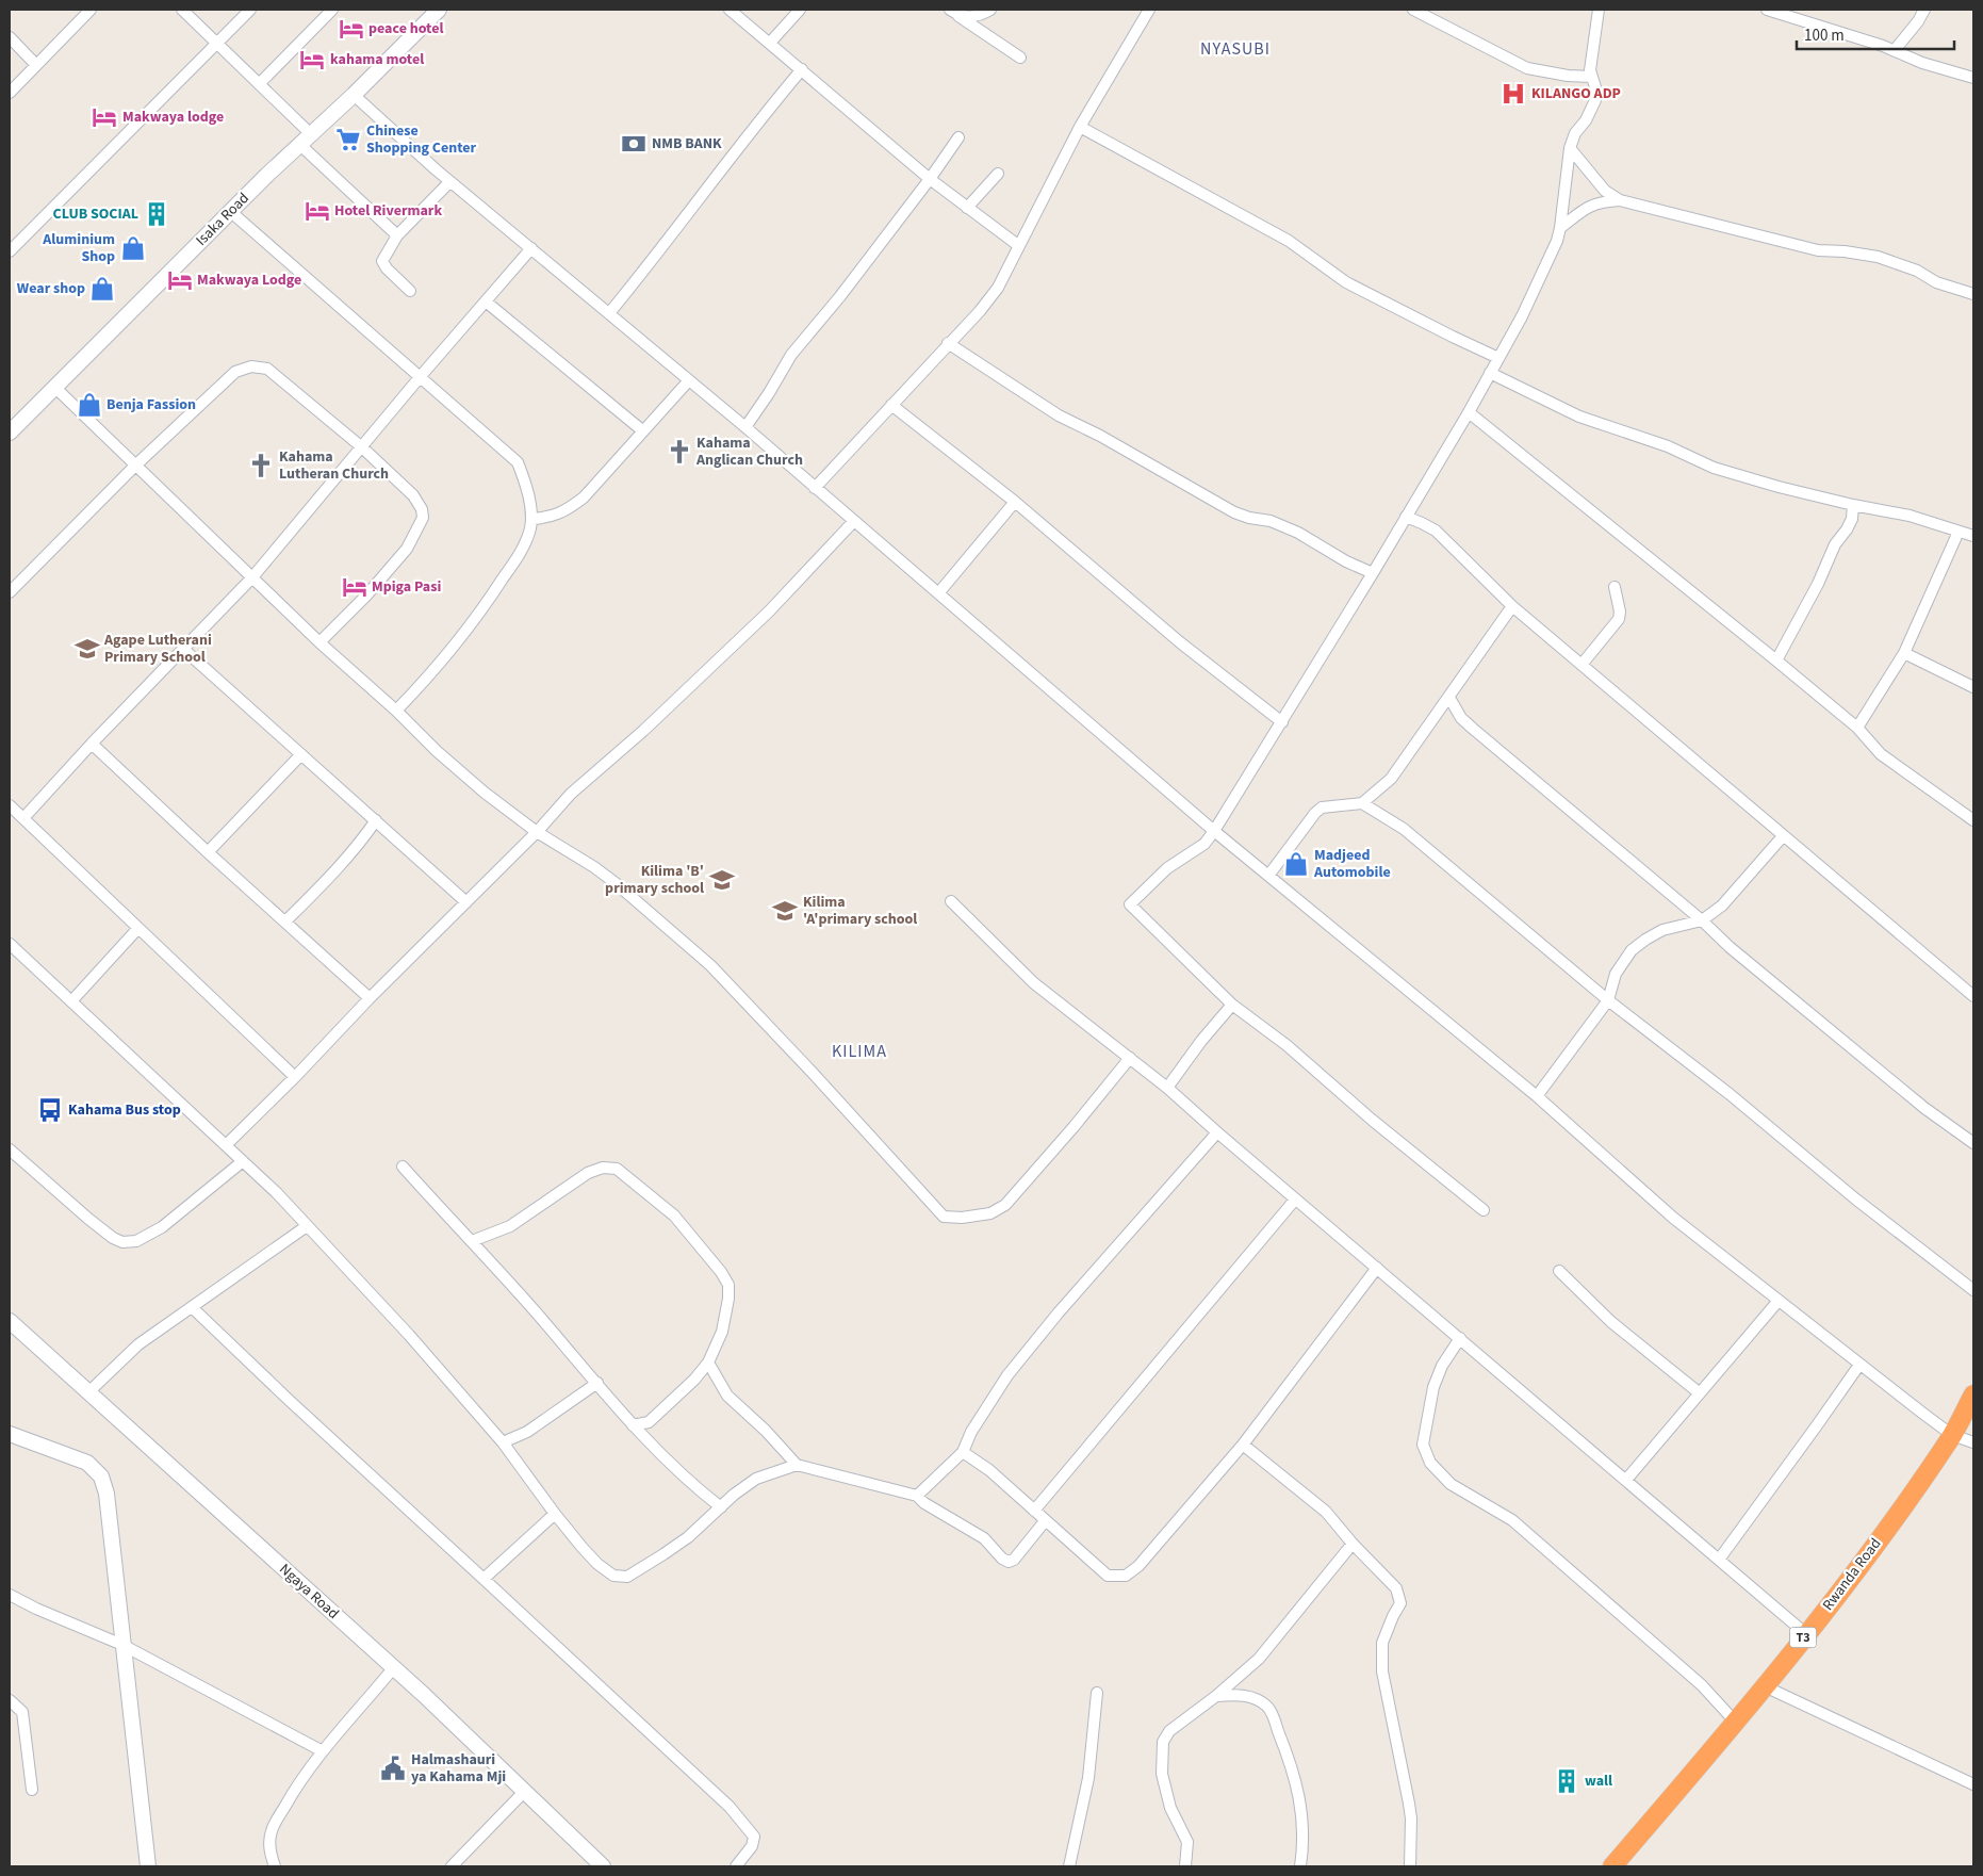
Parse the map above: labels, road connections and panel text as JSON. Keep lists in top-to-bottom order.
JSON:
{
  "streets": {
    "highway": ["Rwanda Road", "T3"],
    "street": ["Isaka Road", "Ngaya Road"]
  },
  "districts": ["NYASUBI", "KILIMA"],
  "places": {
    "hotel": [
      "peace hotel",
      "kahama motel",
      "Makwaya lodge",
      "Hotel Rivermark",
      "Makwaya Lodge",
      "Mpiga Pasi"
    ],
    "hospital": ["KILANGO ADP"],
    "supermarket": ["Chinese Shopping Center"],
    "bank": ["NMB BANK"],
    "building": ["CLUB SOCIAL", "wall"],
    "shop": [
      "Aluminium Shop",
      "Wear shop",
      "Benja Fassion",
      "Madjeed Automobile"
    ],
    "church": ["Kahama Anglican Church", "Kahama Lutheran Church"],
    "school or university": ["Agape Lutherani Primary School", "Kilima 'B' primary school", "Kilima 'A'primary school"],
    "bus stop": ["Kahama Bus stop"],
    "public building": ["Halmashauri ya Kahama Mji"]
  },
  "scale_bar": "100 m"
}
